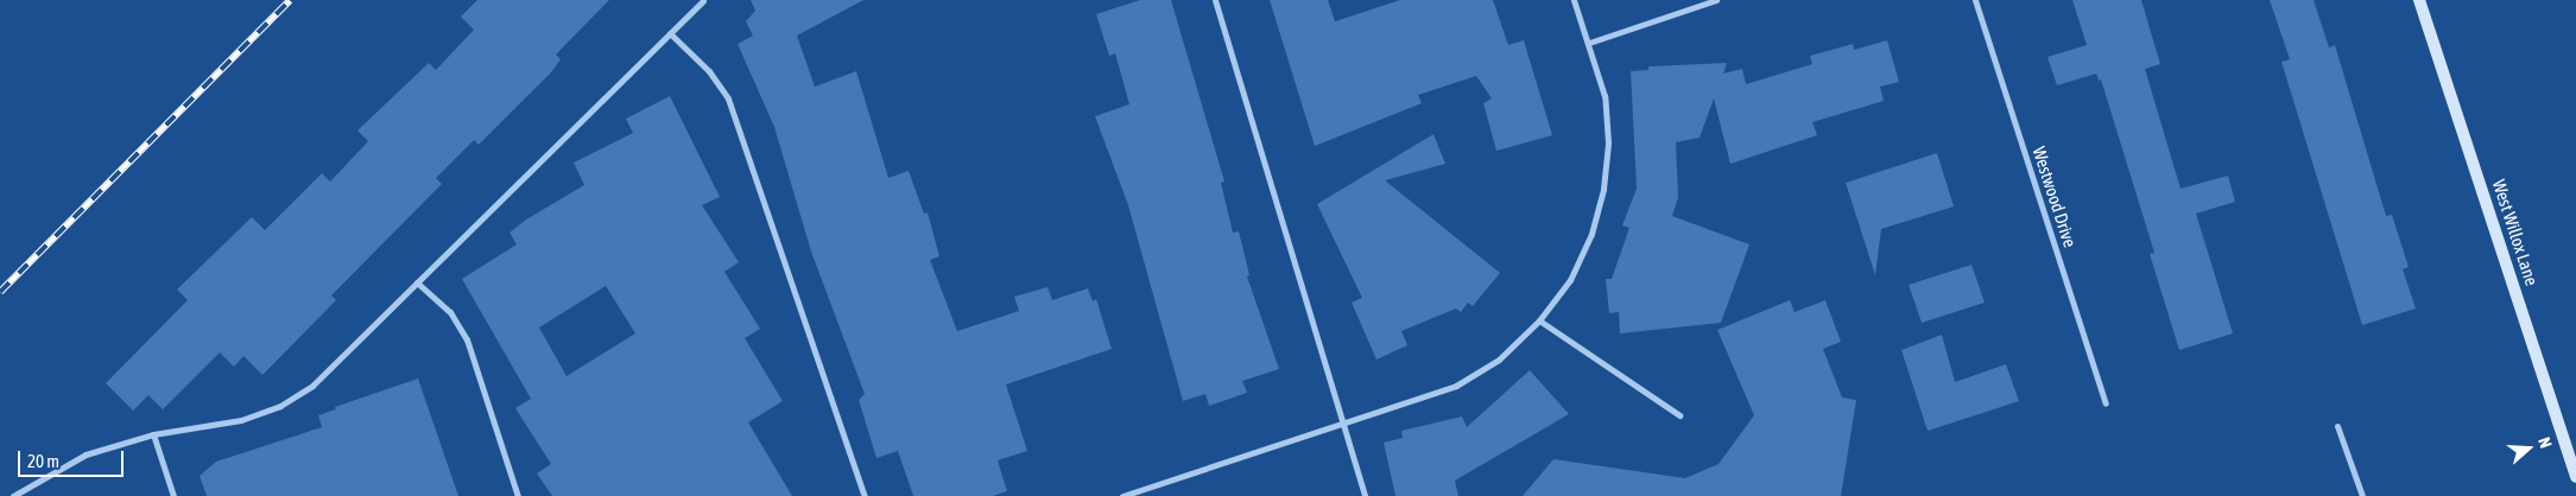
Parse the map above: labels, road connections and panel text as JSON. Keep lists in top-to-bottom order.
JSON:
{
  "streets": {
    "main road": ["West Willox Lane"],
    "street": ["Westwood Drive"]
  },
  "scale_bar": "20 m",
  "north": "right"
}
